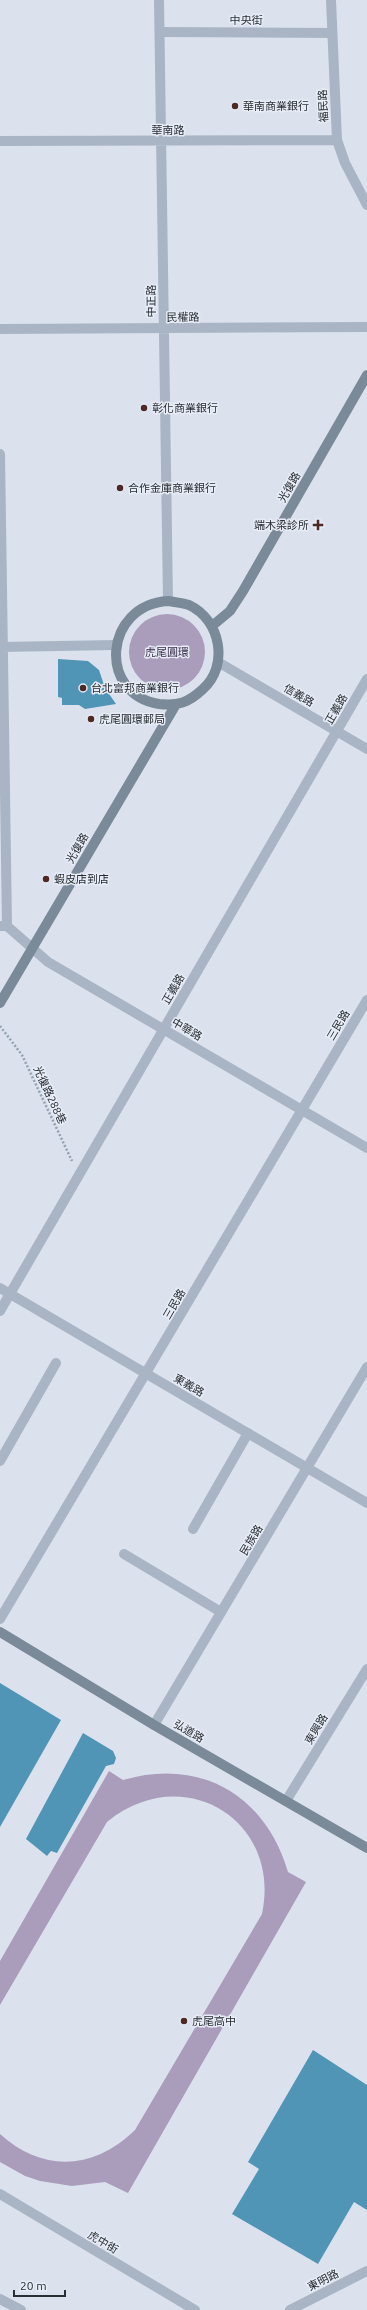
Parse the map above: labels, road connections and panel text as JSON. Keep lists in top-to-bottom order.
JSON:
{
  "streets": {
    "street": [
      "中央街",
      "福民路",
      "華南路",
      "中正路",
      "民權路",
      "光復路",
      "信義路",
      "正義路",
      "三民路",
      "中華路",
      "東義路",
      "民族路",
      "東興路",
      "弘道路",
      "虎中街",
      "東明路"
    ],
    "path": ["光復路288巷"]
  },
  "crossings": [
    ["中央街", "福民路"],
    ["中央街", "中正路"],
    ["福民路", "華南路"],
    ["華南路", "中正路"],
    ["中正路", "民權路"],
    ["中正路", "光復路"],
    ["中正路", "信義路"],
    ["光復路", "信義路"],
    ["光復路", "中華路"],
    ["信義路", "正義路"],
    ["正義路", "中華路"],
    ["正義路", "光復路288巷"],
    ["正義路", "東義路"],
    ["三民路", "中華路"],
    ["三民路", "東義路"],
    ["東義路", "民族路"],
    ["民族路", "弘道路"],
    ["東興路", "弘道路"]
  ],
  "parks": ["虎尾圓環"],
  "places": {
    "other": [
      "華南商業銀行",
      "彰化商業銀行",
      "合作金庫商業銀行",
      "台北富邦商業銀行",
      "虎尾圓環郵局",
      "蝦皮店到店",
      "虎尾高中"
    ],
    "health": ["端木梁診所"]
  },
  "scale_bar": "20 m"
}
